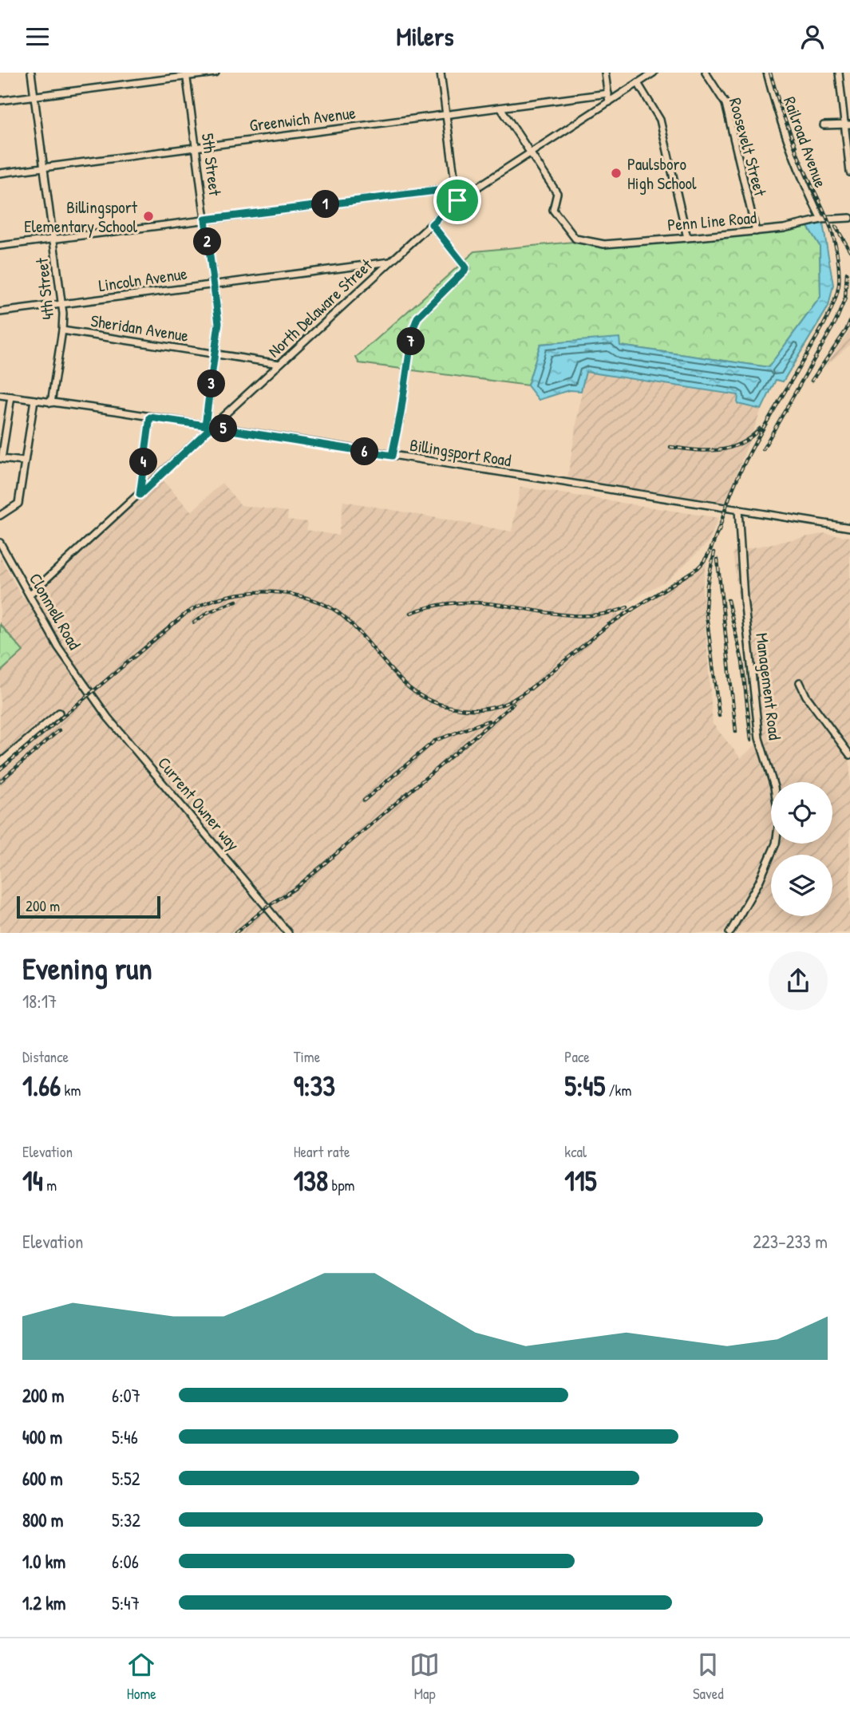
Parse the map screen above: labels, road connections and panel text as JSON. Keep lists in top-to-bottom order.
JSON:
{
  "streets": {
    "street": [
      "Greenwich Avenue",
      "Railroad Avenue",
      "Roosevelt Street",
      "5th Street",
      "Penn Line Road",
      "Lincoln Avenue",
      "4th Street",
      "North Delaware Street",
      "Sheridan Avenue",
      "Billingsport Road",
      "Clonmell Road",
      "Management Road",
      "Current Owner way"
    ]
  },
  "crossings": [
    ["Greenwich Avenue", "5th Street"],
    ["Greenwich Avenue", "4th Street"],
    ["Railroad Avenue", "Penn Line Road"],
    ["Roosevelt Street", "Penn Line Road"],
    ["5th Street", "Lincoln Avenue"],
    ["5th Street", "North Delaware Street"],
    ["5th Street", "Sheridan Avenue"],
    ["5th Street", "Billingsport Road"],
    ["Penn Line Road", "North Delaware Street"],
    ["Lincoln Avenue", "4th Street"],
    ["Lincoln Avenue", "North Delaware Street"],
    ["4th Street", "Sheridan Avenue"],
    ["4th Street", "Billingsport Road"],
    ["North Delaware Street", "Sheridan Avenue"],
    ["North Delaware Street", "Billingsport Road"],
    ["North Delaware Street", "Clonmell Road"],
    ["Billingsport Road", "Management Road"],
    ["Clonmell Road", "Current Owner way"]
  ],
  "places": ["Paulsboro High School", "Billingsport Elementary School"],
  "scale_bar": "200 m",
  "page": {
    "header": "Milers",
    "pins": [
      "1",
      "2",
      "7",
      "3",
      "5",
      "6",
      "4"
    ],
    "scale": "200 m",
    "heading": ["Evening run", "18:17"],
    "stats": [
      ["Distance", "1.66 km"],
      ["Time", "9:33"],
      ["Pace", "5:45 /km"],
      ["Elevation", "14 m"],
      ["Heart rate", "138 bpm"],
      ["kcal", "115"]
    ],
    "chart": ["Elevation", "223–233 m"],
    "list": [
      {
        "name": "200 m",
        "note": "6:07"
      },
      {
        "name": "400 m",
        "note": "5:46"
      },
      {
        "name": "600 m",
        "note": "5:52"
      },
      {
        "name": "800 m",
        "note": "5:32"
      },
      {
        "name": "1.0 km",
        "note": "6:06"
      },
      {
        "name": "1.2 km",
        "note": "5:47"
      }
    ],
    "tabs": ["Home", "Map", "Saved"]
  }
}
